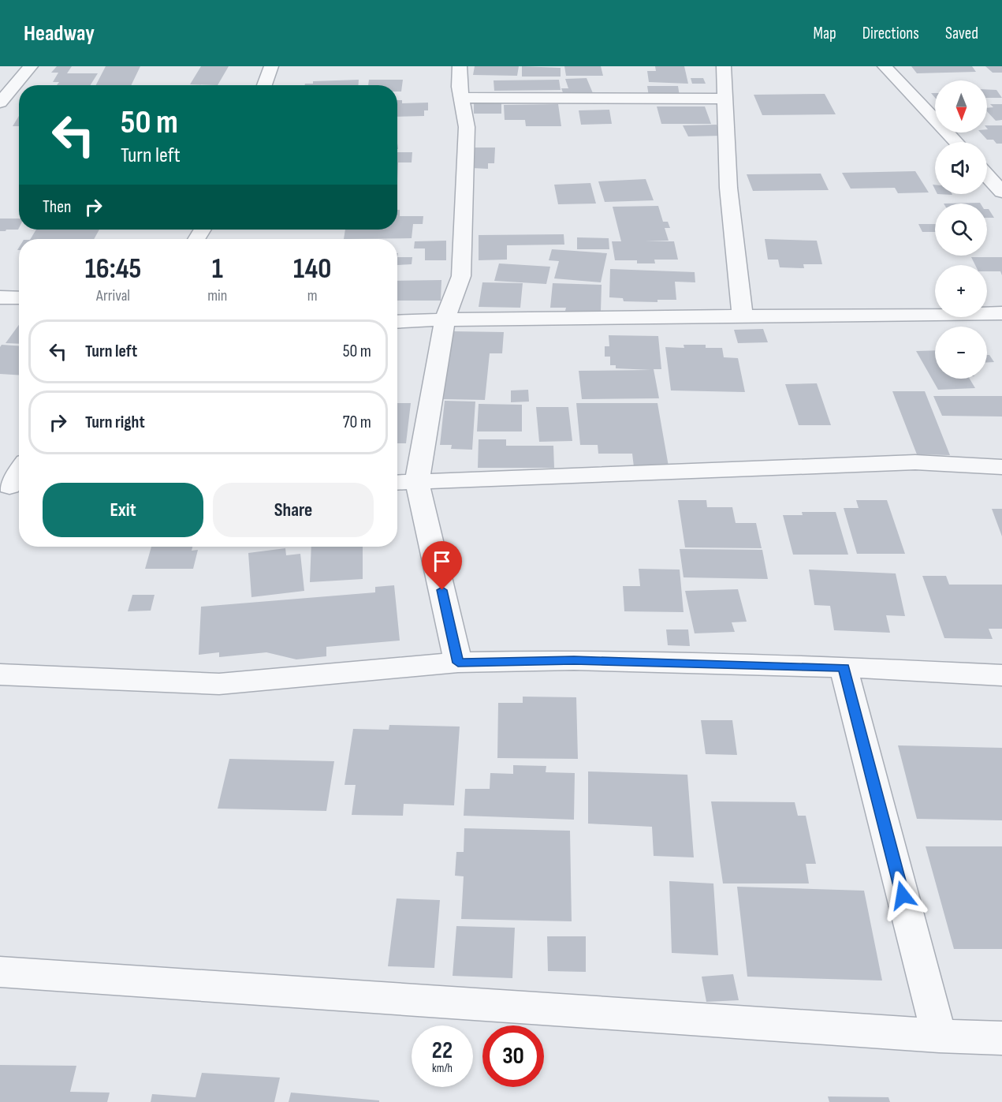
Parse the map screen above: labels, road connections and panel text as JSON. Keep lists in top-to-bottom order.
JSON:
{
  "north": "bottom",
  "page": {
    "header": "Headway",
    "nav": ["Map", "Directions", "Saved"],
    "map_buttons": ["+", "−"],
    "turn": ["50 m", "Turn left"],
    "then": "Then",
    "eta": [
      "16:45",
      "Arrival",
      "1",
      "min",
      "140",
      "m"
    ],
    "list": [
      {
        "name": "Turn left",
        "value": "50 m"
      },
      {
        "name": "Turn right",
        "value": "70 m"
      }
    ],
    "buttons": ["Exit", "Share"],
    "speed": "22 km/h",
    "limit": "30"
  }
}
